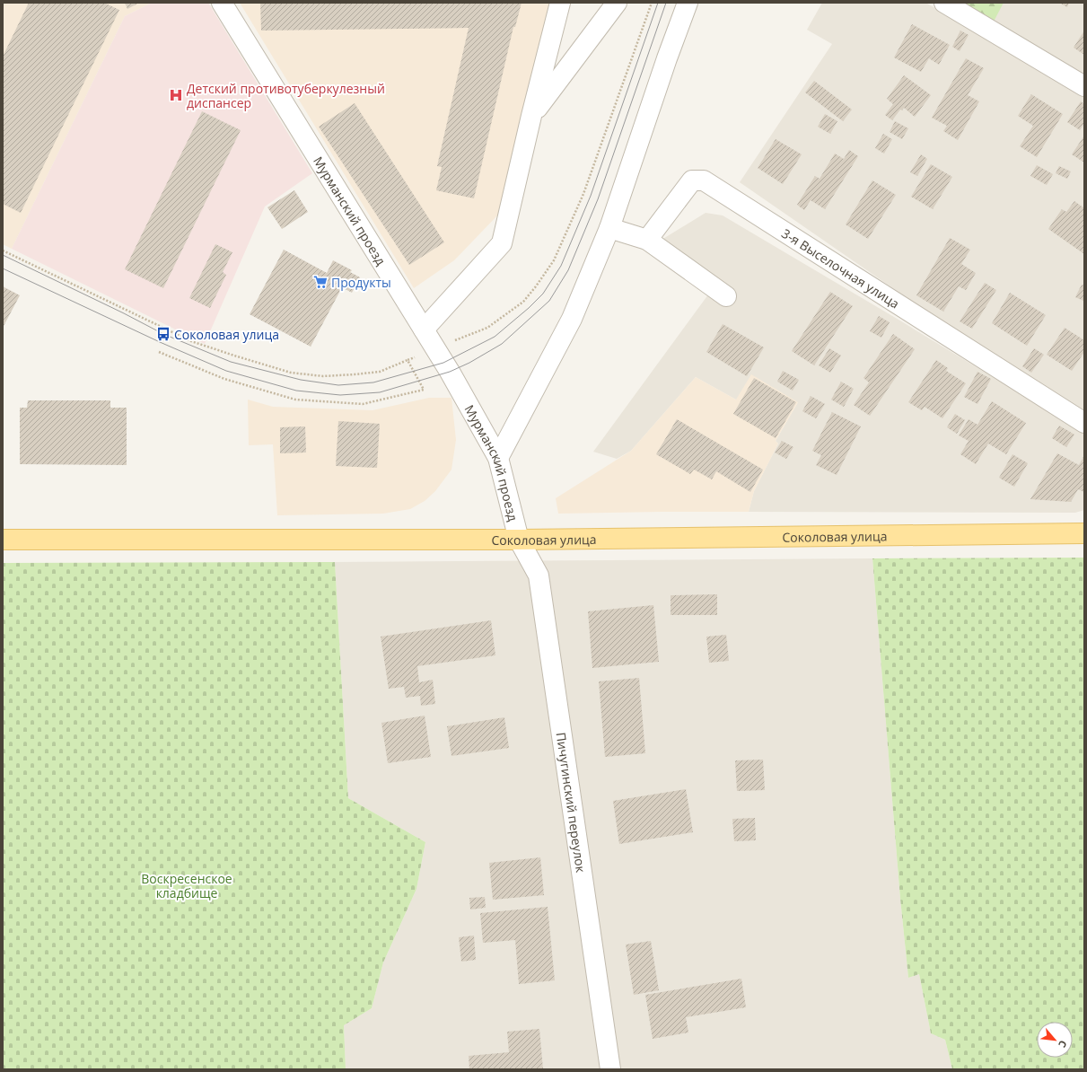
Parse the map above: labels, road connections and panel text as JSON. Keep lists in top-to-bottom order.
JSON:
{
  "streets": {
    "main road": ["Соколовая улица"],
    "street": ["Мурманский проезд", "3-я Выселочная улица", "Пичугинский переулок"]
  },
  "crossings": [
    ["Мурманский проезд", "Соколовая улица"],
    ["Мурманский проезд", "Пичугинский переулок"],
    ["Соколовая улица", "Пичугинский переулок"]
  ],
  "parks": ["Воскресенское кладбище"],
  "places": {
    "hospital": ["Детский противотуберкулезный диспансер"],
    "supermarket": ["Продукты"],
    "bus stop": ["Соколовая улица"]
  },
  "north": "bottom right"
}
